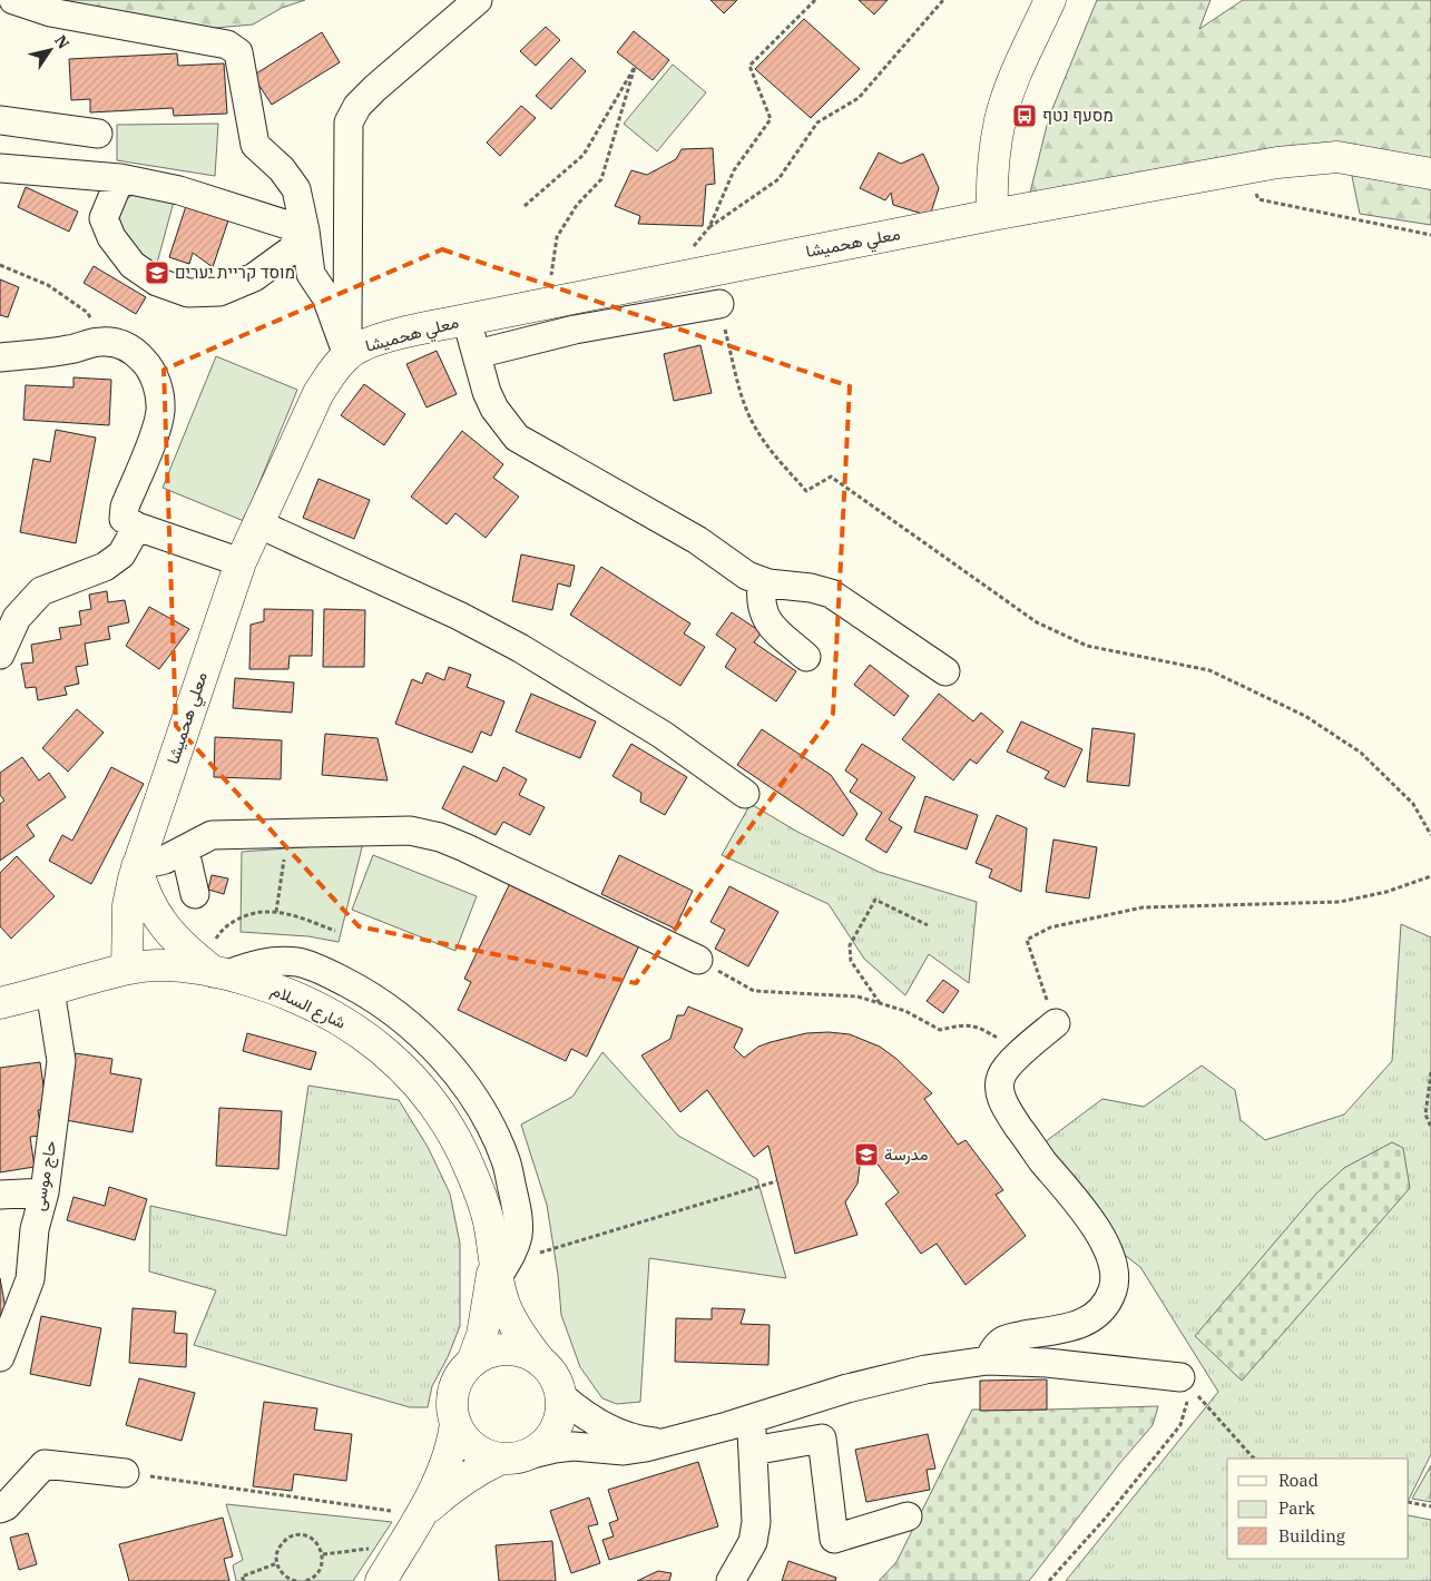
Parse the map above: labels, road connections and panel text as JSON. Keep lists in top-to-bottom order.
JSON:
{
  "streets": {
    "main road": ["معلي هحميشا", "شارع السلام"],
    "street": ["حاج موسى"]
  },
  "crossings": [
    ["معلي هحميشا", "شارع السلام"],
    ["شارع السلام", "حاج موسى"]
  ],
  "places": {
    "bus stop": ["מסעף נטף"],
    "school or university": ["מוסד קריית יערים", "مدرسة"]
  },
  "legend": ["Road", "Park", "Building"],
  "north": "top right"
}
